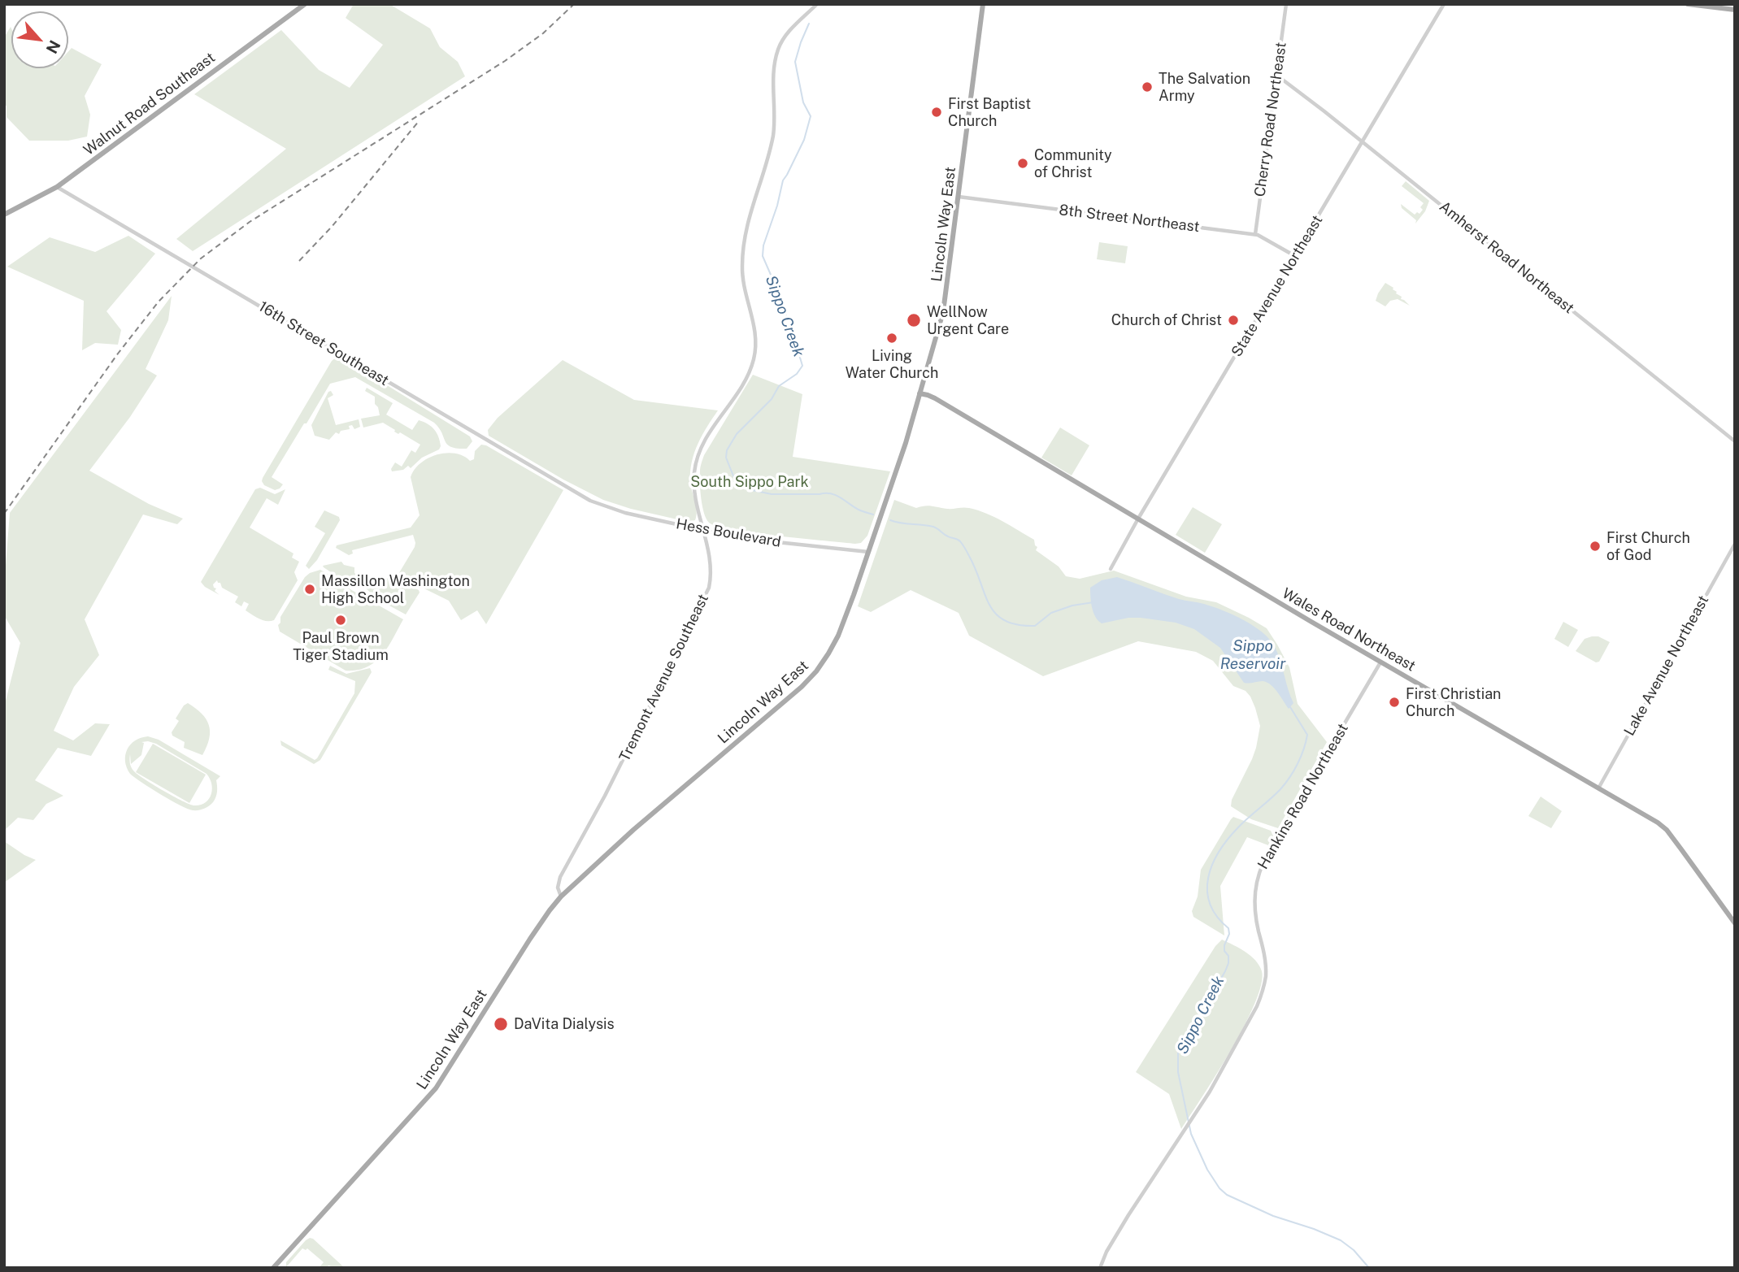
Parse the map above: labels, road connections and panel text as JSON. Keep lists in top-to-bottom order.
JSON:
{
  "streets": {
    "main road": ["Walnut Road Southeast", "Lincoln Way East", "Wales Road Northeast"],
    "street": [
      "Cherry Road Northeast",
      "8th Street Northeast",
      "Amherst Road Northeast",
      "State Avenue Northeast",
      "16th Street Southeast",
      "Hess Boulevard",
      "Lake Avenue Northeast",
      "Tremont Avenue Southeast",
      "Hankins Road Northeast"
    ]
  },
  "crossings": [
    ["Walnut Road Southeast", "16th Street Southeast"],
    ["Cherry Road Northeast", "8th Street Northeast"],
    ["Cherry Road Northeast", "Amherst Road Northeast"],
    ["8th Street Northeast", "Lincoln Way East"],
    ["8th Street Northeast", "State Avenue Northeast"],
    ["Lincoln Way East", "Hess Boulevard"],
    ["Lincoln Way East", "Wales Road Northeast"],
    ["Lincoln Way East", "Tremont Avenue Southeast"],
    ["Amherst Road Northeast", "State Avenue Northeast"],
    ["State Avenue Northeast", "Wales Road Northeast"],
    ["16th Street Southeast", "Hess Boulevard"],
    ["Hess Boulevard", "Tremont Avenue Southeast"],
    ["Wales Road Northeast", "Lake Avenue Northeast"],
    ["Wales Road Northeast", "Hankins Road Northeast"]
  ],
  "water": ["Sippo Creek", "Sippo Reservoir"],
  "parks": ["South Sippo Park"],
  "places": [
    "The Salvation Army",
    "First Baptist Church",
    "Community of Christ",
    "WellNow Urgent Care",
    "Church of Christ",
    "Living Water Church",
    "First Church of God",
    "Massillon Washington High School",
    "Paul Brown Tiger Stadium",
    "First Christian Church",
    "DaVita Dialysis"
  ],
  "north": "bottom right"
}
